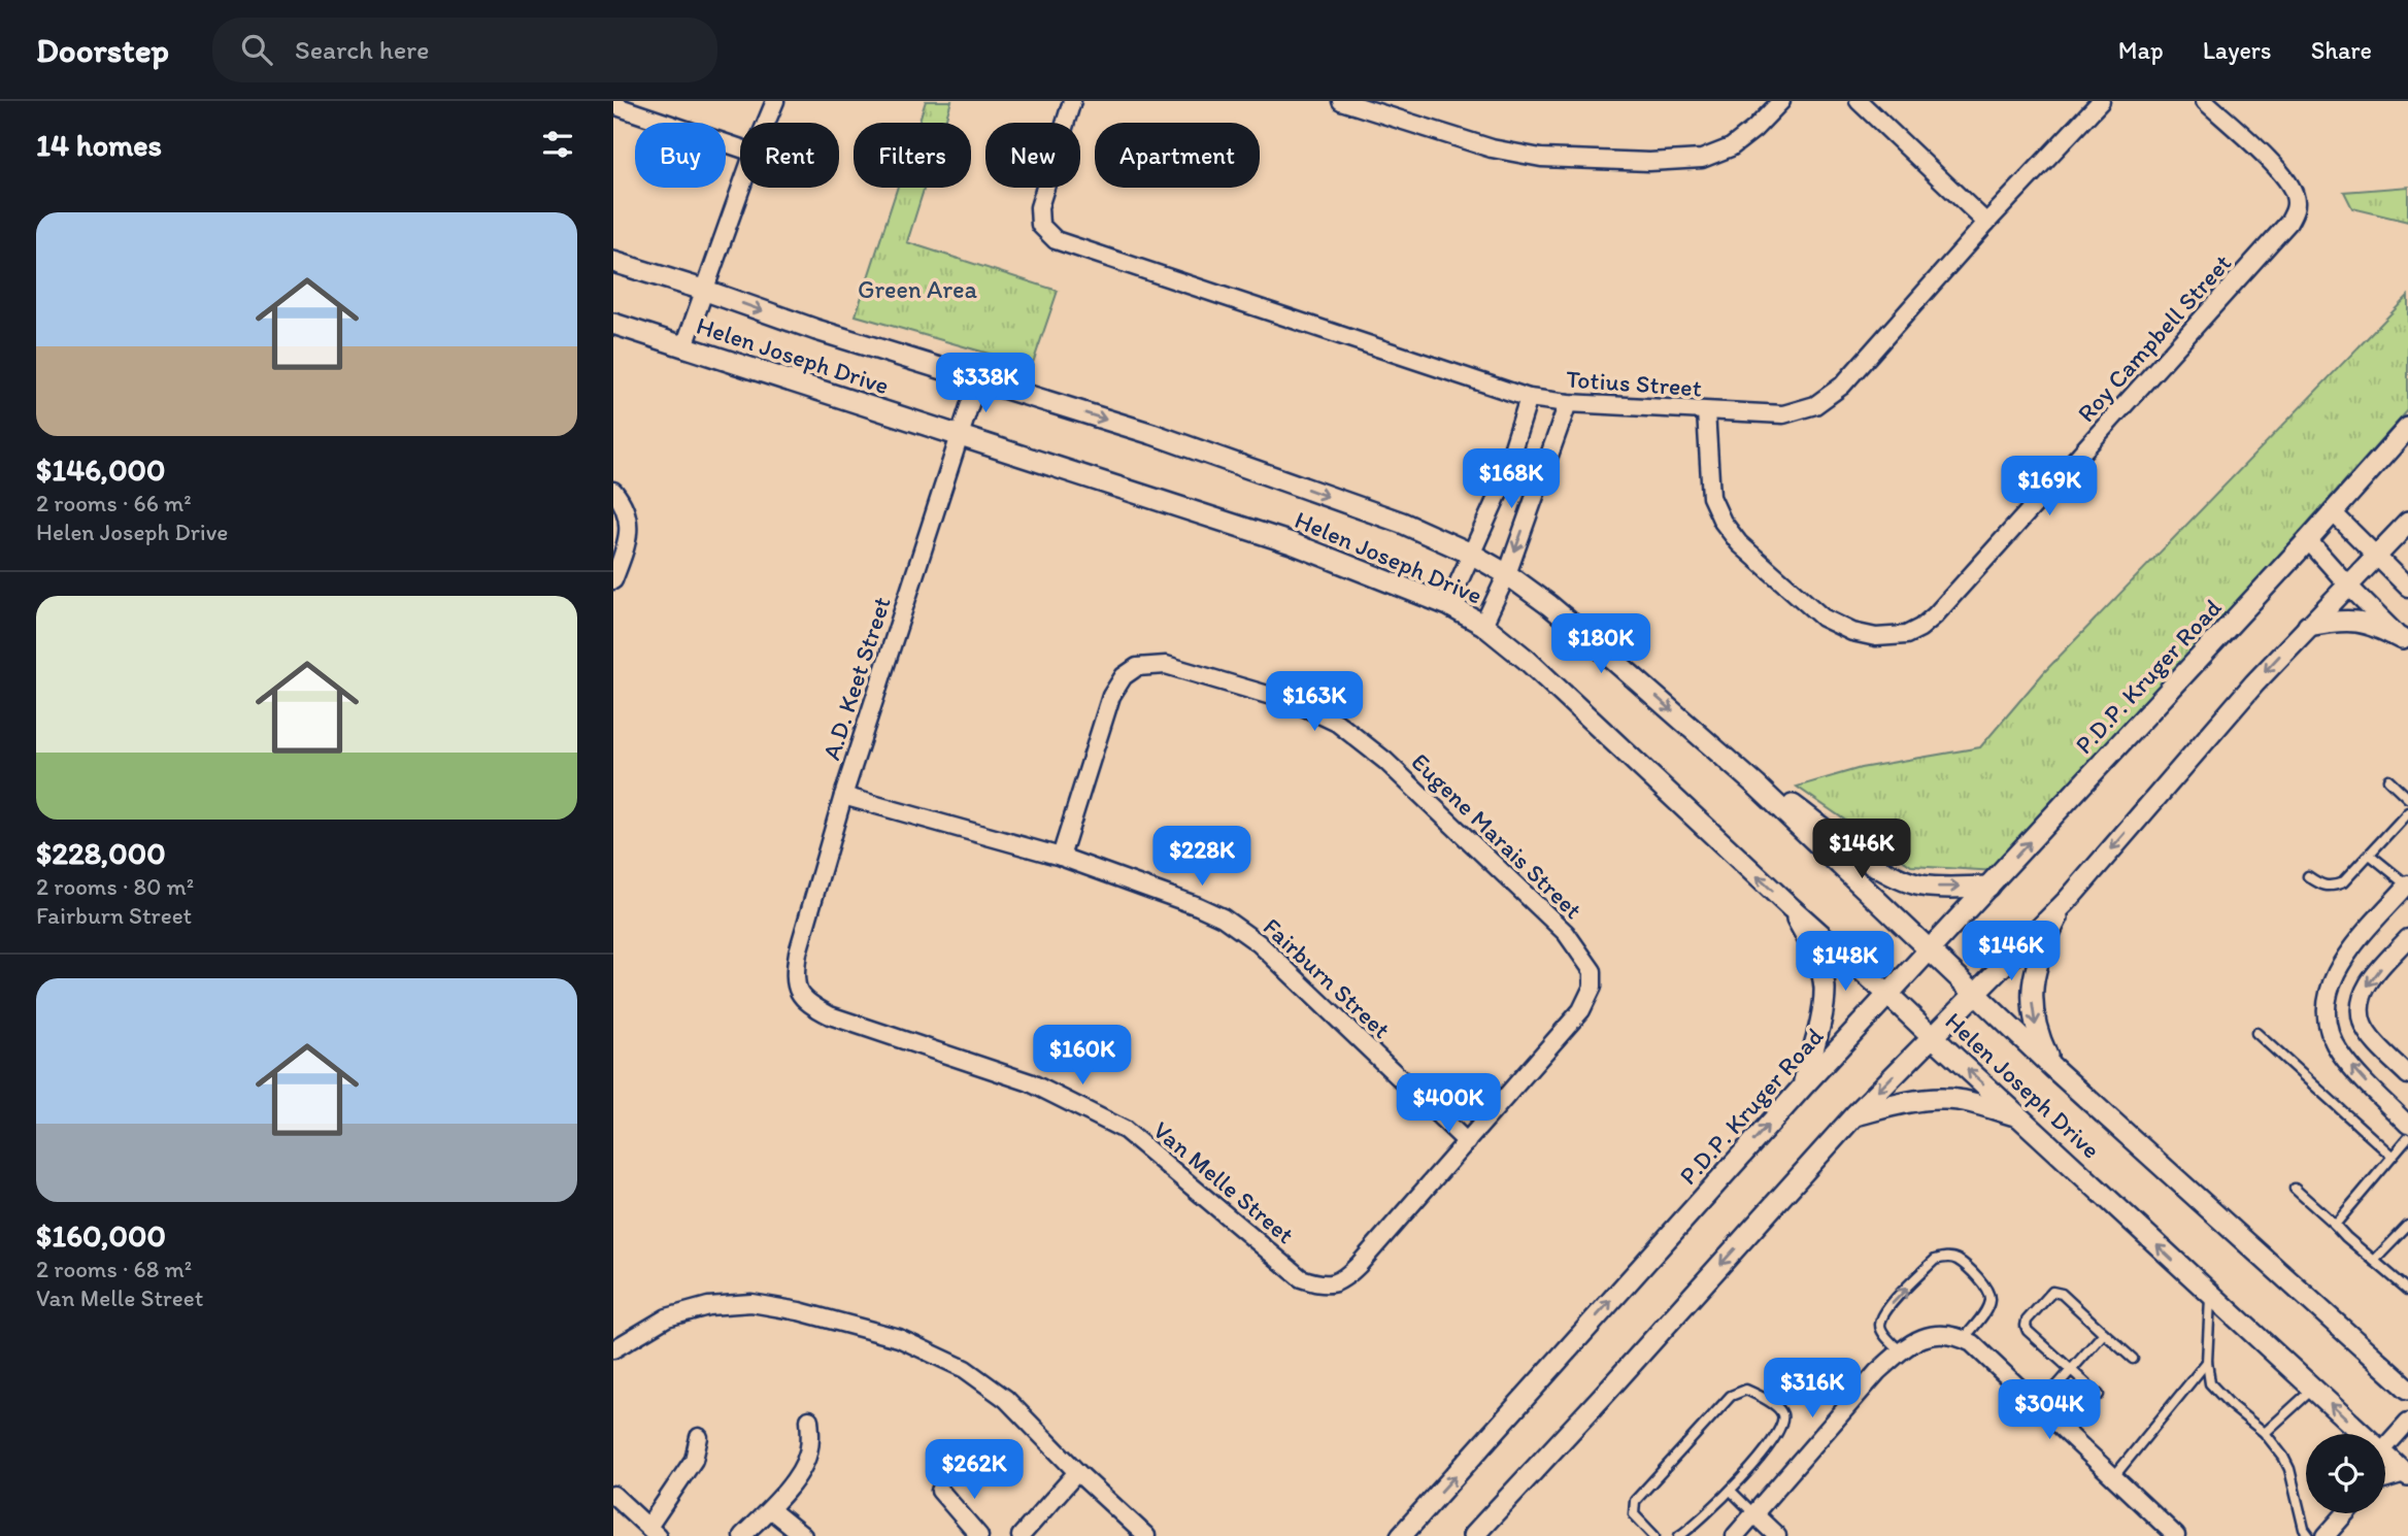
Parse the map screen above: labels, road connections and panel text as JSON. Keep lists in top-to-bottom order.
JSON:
{
  "streets": {
    "street": [
      "Roy Campbell Street",
      "Helen Joseph Drive",
      "Totius Street",
      "P.D.P. Kruger Road",
      "A.D. Keet Street",
      "Eugene Marais Street",
      "Fairburn Street",
      "Van Melle Street"
    ]
  },
  "crossings": [
    ["Roy Campbell Street", "Totius Street"],
    ["Helen Joseph Drive", "P.D.P. Kruger Road"],
    ["Helen Joseph Drive", "A.D. Keet Street"],
    ["A.D. Keet Street", "Fairburn Street"],
    ["A.D. Keet Street", "Van Melle Street"],
    ["Eugene Marais Street", "Fairburn Street"],
    ["Eugene Marais Street", "Van Melle Street"],
    ["Fairburn Street", "Van Melle Street"]
  ],
  "parks": ["Green Area"],
  "page": {
    "header": "Doorstep",
    "search": "Search here",
    "nav": ["Map", "Layers", "Share"],
    "heading": "14 homes",
    "chip": [
      "Buy",
      "Rent",
      "Filters",
      "New",
      "Apartment"
    ],
    "list": [
      {
        "name": "$146,000",
        "note": "2 rooms · 66 m² · Helen Joseph Drive"
      },
      {
        "name": "$228,000",
        "note": "2 rooms · 80 m² · Fairburn Street"
      },
      {
        "name": "$160,000",
        "note": "2 rooms · 68 m² · Van Melle Street"
      }
    ],
    "price": [
      "$338K",
      "$168K",
      "$169K",
      "$180K",
      "$163K",
      "$146K",
      "$228K",
      "$146K",
      "$148K",
      "$160K",
      "$400K",
      "$316K",
      "$304K",
      "$262K"
    ]
  }
}
